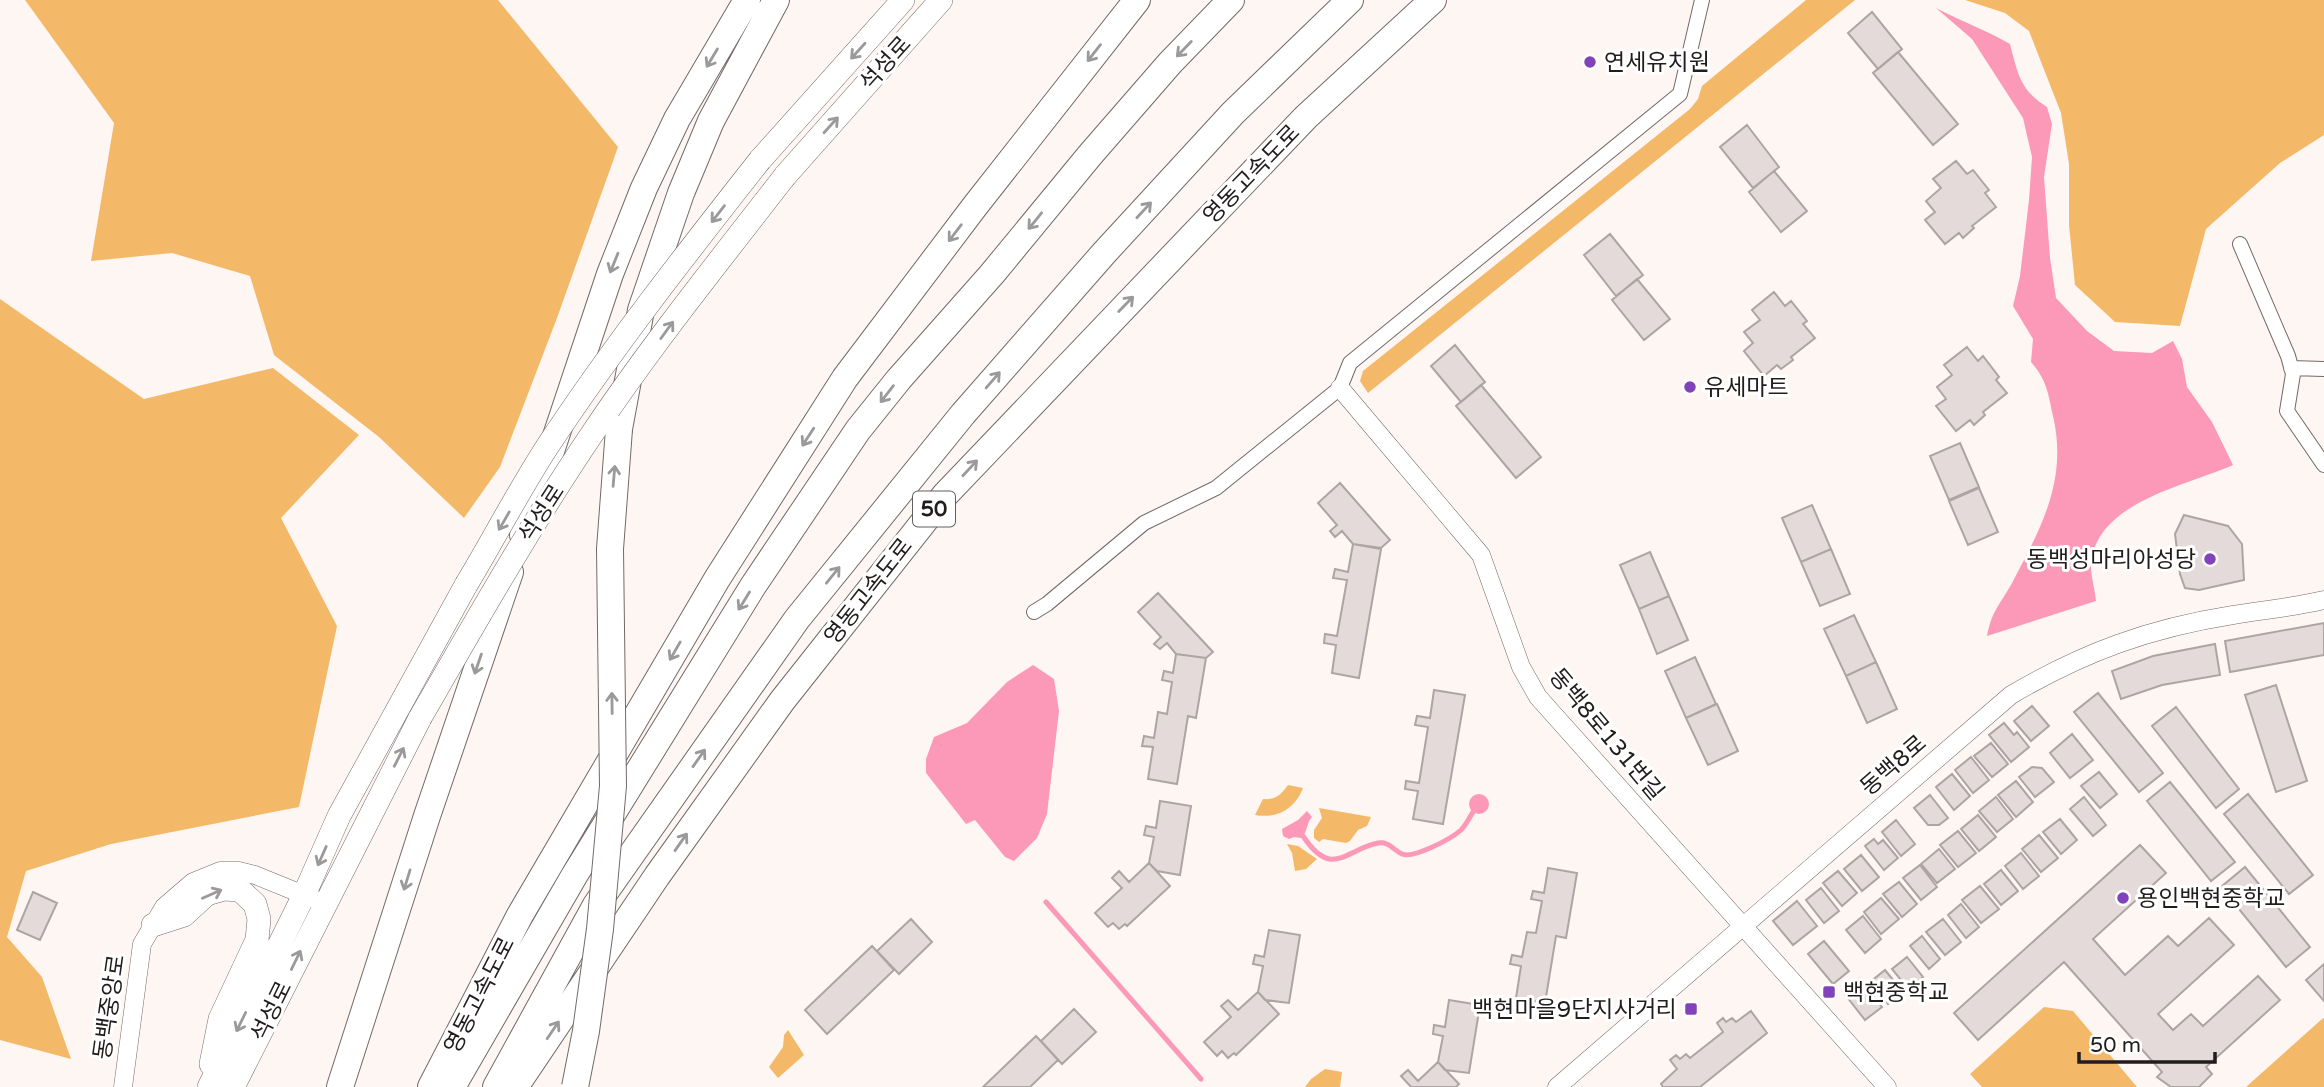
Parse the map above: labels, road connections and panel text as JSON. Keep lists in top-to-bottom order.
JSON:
{
  "streets": {
    "highway": ["석성로", "영동고속도로", "50"],
    "street": ["동백8로131번길", "동백8로", "동백중앙로"]
  },
  "crossings": [
    ["석성로", "동백중앙로"],
    ["동백8로131번길", "동백8로"]
  ],
  "places": {
    "other": [
      "연세유치원",
      "유세마트",
      "동백성마리아성당",
      "용인백현중학교"
    ],
    "transit": ["백현중학교", "백현마을9단지사거리"]
  },
  "scale_bar": "50 m"
}
